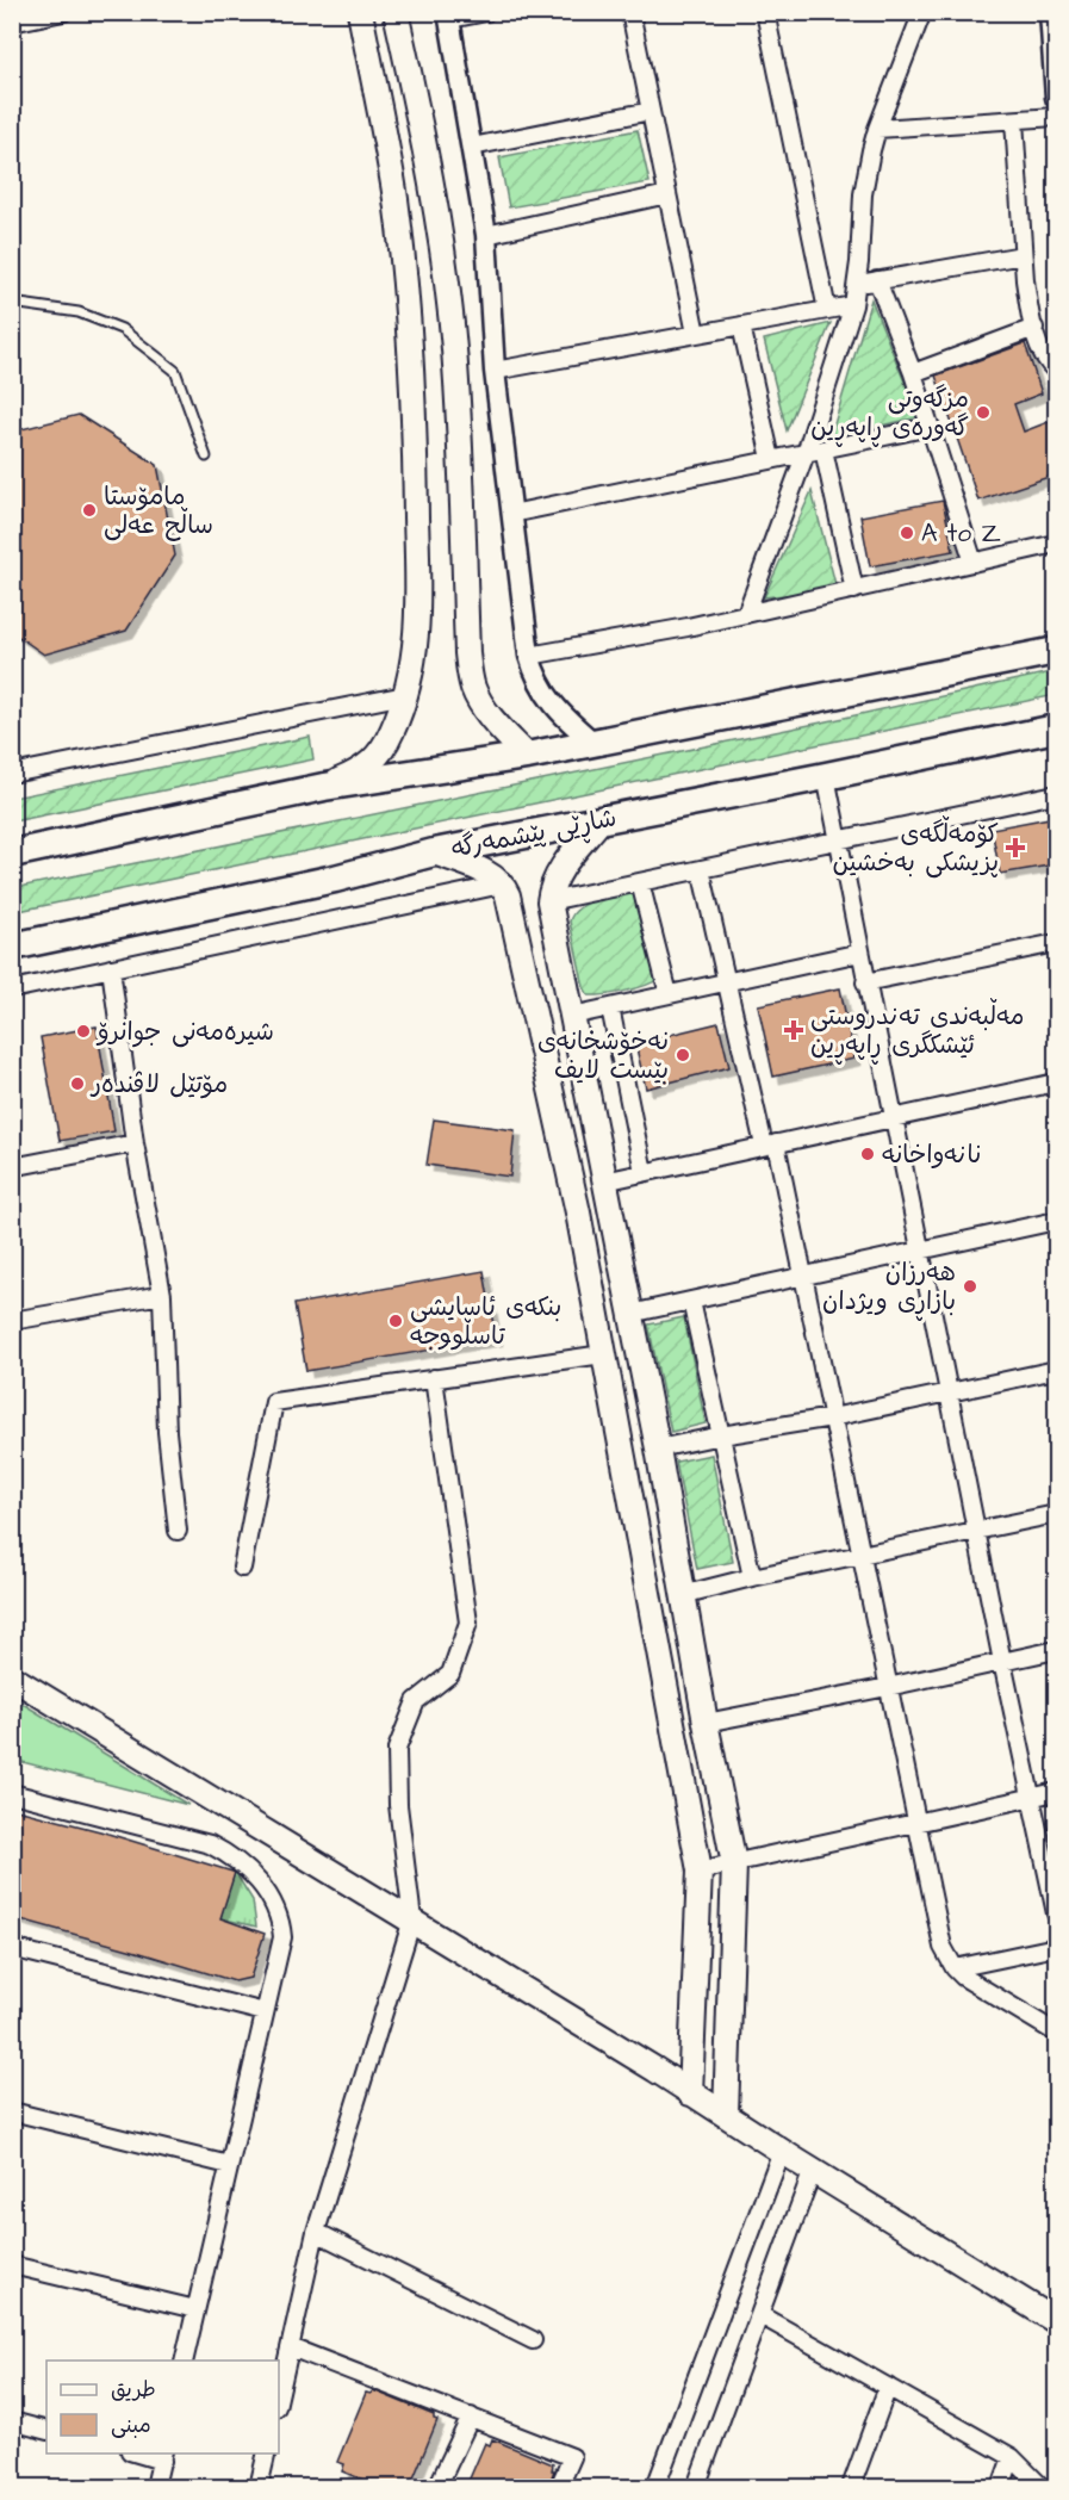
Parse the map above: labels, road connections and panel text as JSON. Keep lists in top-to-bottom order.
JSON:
{
  "streets": {
    "highway": ["شاڕێی پێشمەرگە"]
  },
  "places": {
    "other": [
      "مزگەوتی گەورەی ڕاپەڕین",
      "مامۆستا ساڵح عەلی",
      "A to Z",
      "شیرەمەنی جوانرۆ",
      "نەخۆشخانەی بێست لایف",
      "مۆتێل لاڤندەر",
      "نانەواخانە",
      "ھەرزان بازاڕی ویژدان",
      "بنکەی ئاسایشی تاسڵووجە"
    ],
    "health": ["کۆمەڵگەی پزیشکی بەخشین", "مەڵبەندی تەندروستی ئێشکگری ڕاپەڕین"]
  },
  "legend": ["طريق", "مبنى"]
}
